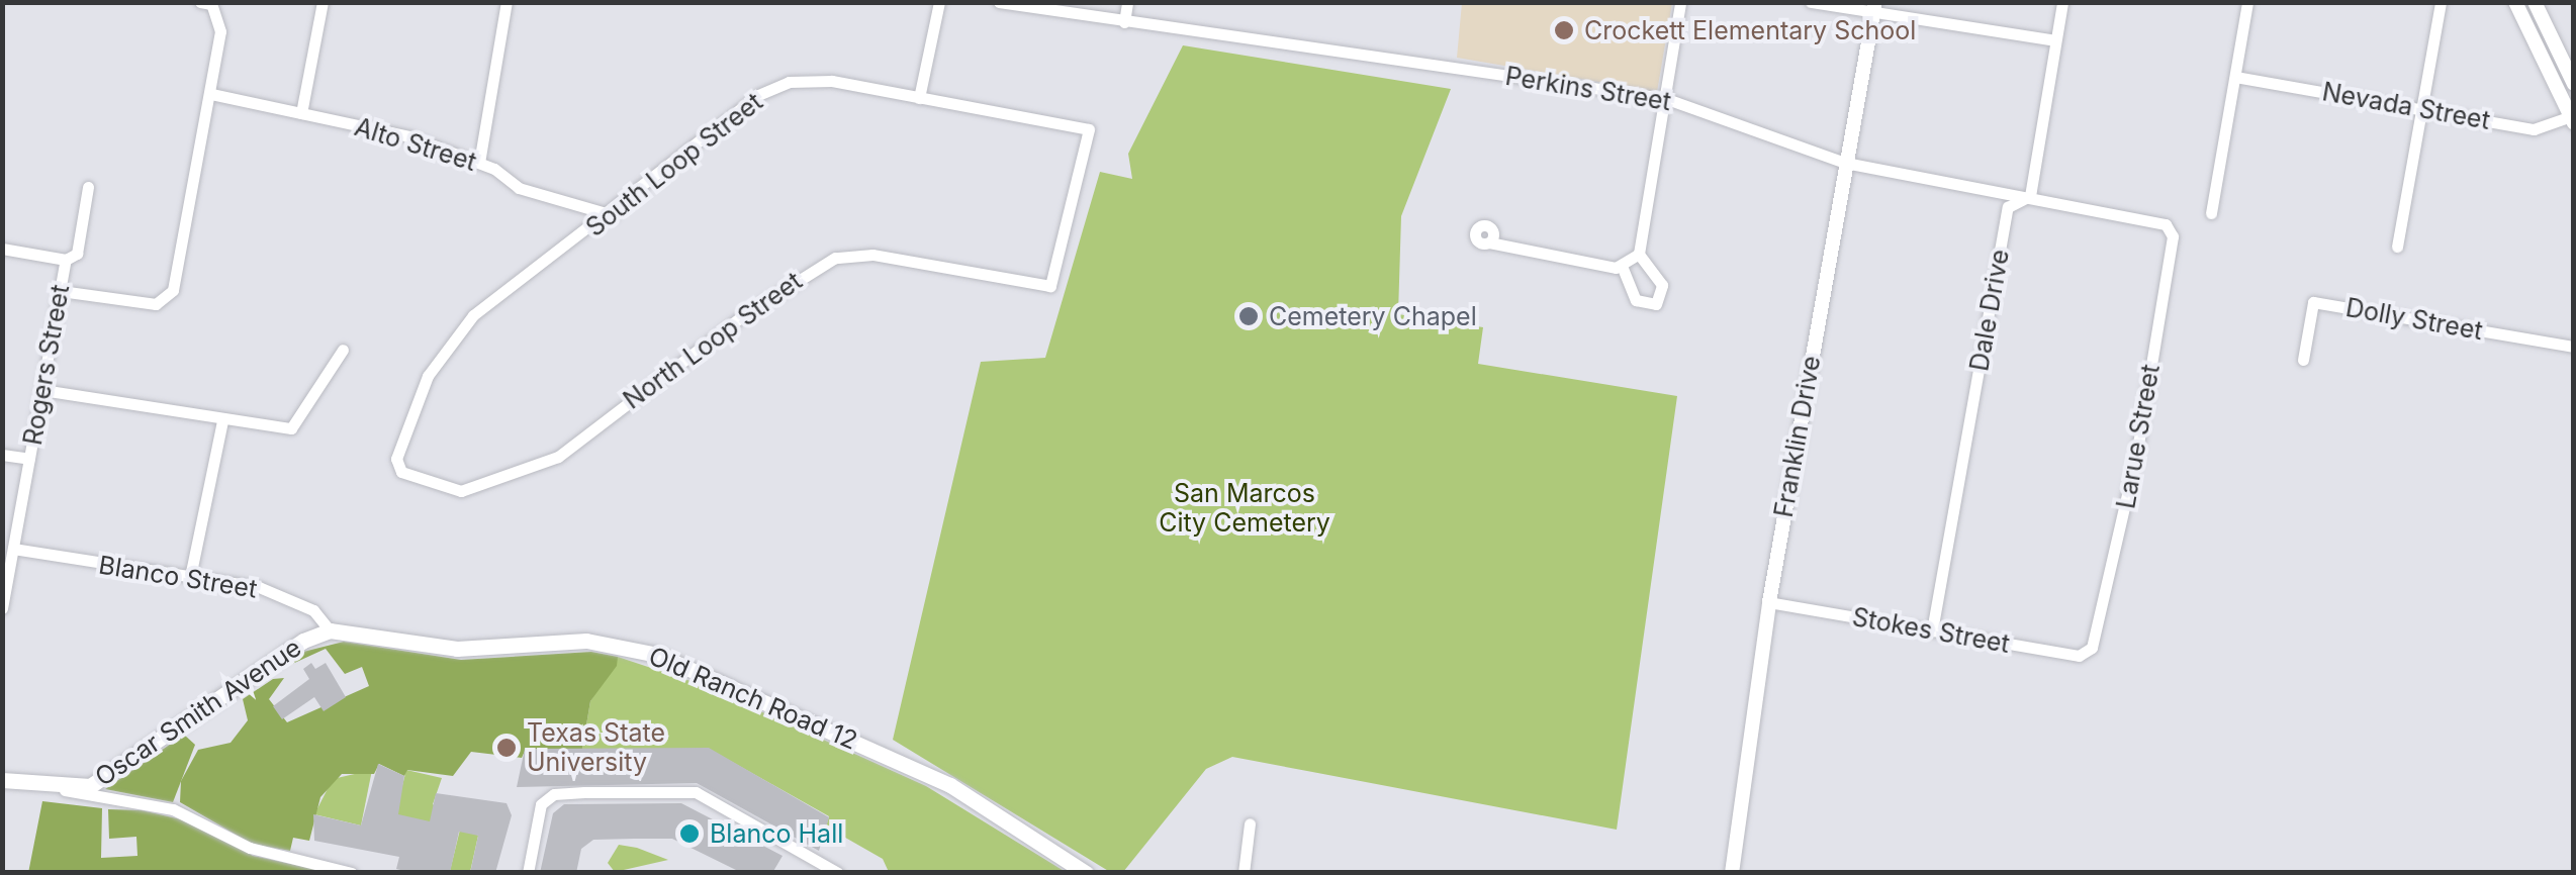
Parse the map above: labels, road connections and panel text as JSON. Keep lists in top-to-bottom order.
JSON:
{
  "streets": {
    "main road": ["Old Ranch Road 12", "Oscar Smith Avenue"],
    "street": [
      "Perkins Street",
      "Nevada Street",
      "Alto Street",
      "South Loop Street",
      "Dale Drive",
      "Dolly Street",
      "North Loop Street",
      "Rogers Street",
      "Franklin Drive",
      "Larue Street",
      "Blanco Street",
      "Stokes Street"
    ]
  },
  "crossings": [
    ["Perkins Street", "Dale Drive"],
    ["Perkins Street", "Franklin Drive"],
    ["Perkins Street", "Larue Street"],
    ["Alto Street", "South Loop Street"],
    ["South Loop Street", "North Loop Street"],
    ["Dale Drive", "Stokes Street"],
    ["Rogers Street", "Blanco Street"],
    ["Franklin Drive", "Stokes Street"],
    ["Larue Street", "Stokes Street"],
    ["Blanco Street", "Old Ranch Road 12"],
    ["Blanco Street", "Oscar Smith Avenue"],
    ["Old Ranch Road 12", "Oscar Smith Avenue"]
  ],
  "parks": ["San Marcos City Cemetery"],
  "places": [
    "Crockett Elementary School",
    "Cemetery Chapel",
    "Texas State University",
    "Blanco Hall"
  ]
}
